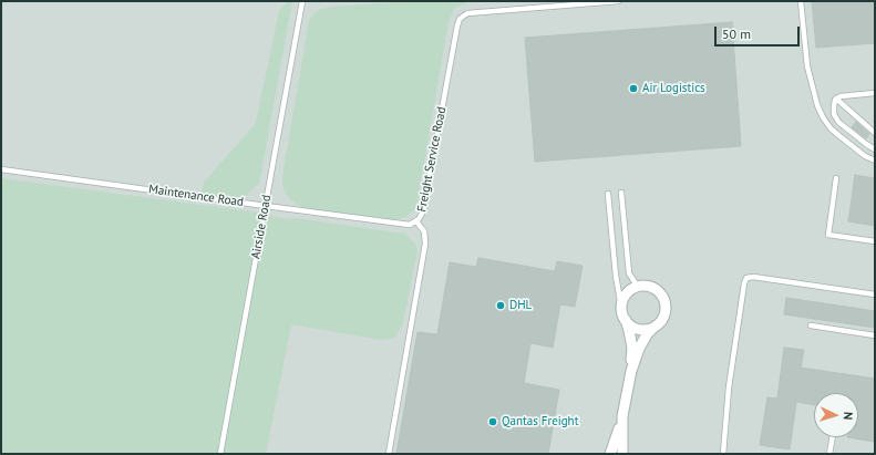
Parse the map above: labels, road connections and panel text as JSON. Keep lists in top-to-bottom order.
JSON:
{
  "streets": {
    "lane": ["Freight Service Road", "Maintenance Road", "Airside Road"]
  },
  "crossings": [
    ["Freight Service Road", "Maintenance Road"],
    ["Maintenance Road", "Airside Road"]
  ],
  "places": ["Air Logistics", "DHL", "Qantas Freight"],
  "scale_bar": "50 m",
  "north": "right"
}
